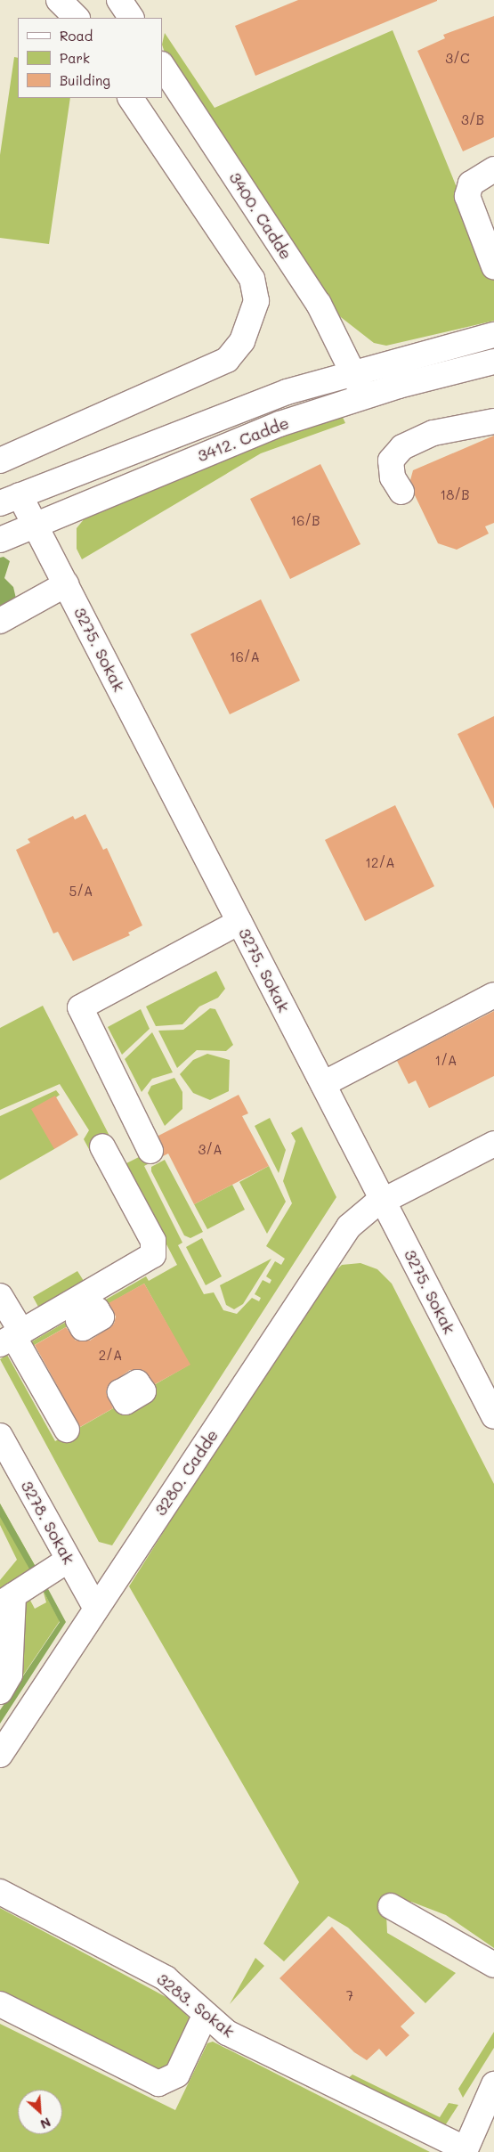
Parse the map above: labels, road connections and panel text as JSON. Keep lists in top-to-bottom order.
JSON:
{
  "streets": {
    "street": [
      "3400. Cadde",
      "3412. Cadde",
      "3275. Sokak",
      "3280. Cadde",
      "3278. Sokak",
      "3283. Sokak"
    ]
  },
  "crossings": [
    ["3400. Cadde", "3412. Cadde"],
    ["3412. Cadde", "3275. Sokak"],
    ["3275. Sokak", "3280. Cadde"],
    ["3280. Cadde", "3278. Sokak"]
  ],
  "house_numbers": [
    "3/C",
    "3/B",
    "18/B",
    "16/B",
    "16/A",
    "12/A",
    "5/A",
    "1/A",
    "3/A",
    "2/A",
    "7"
  ],
  "legend": ["Road", "Park", "Building"],
  "north": "bottom right"
}
